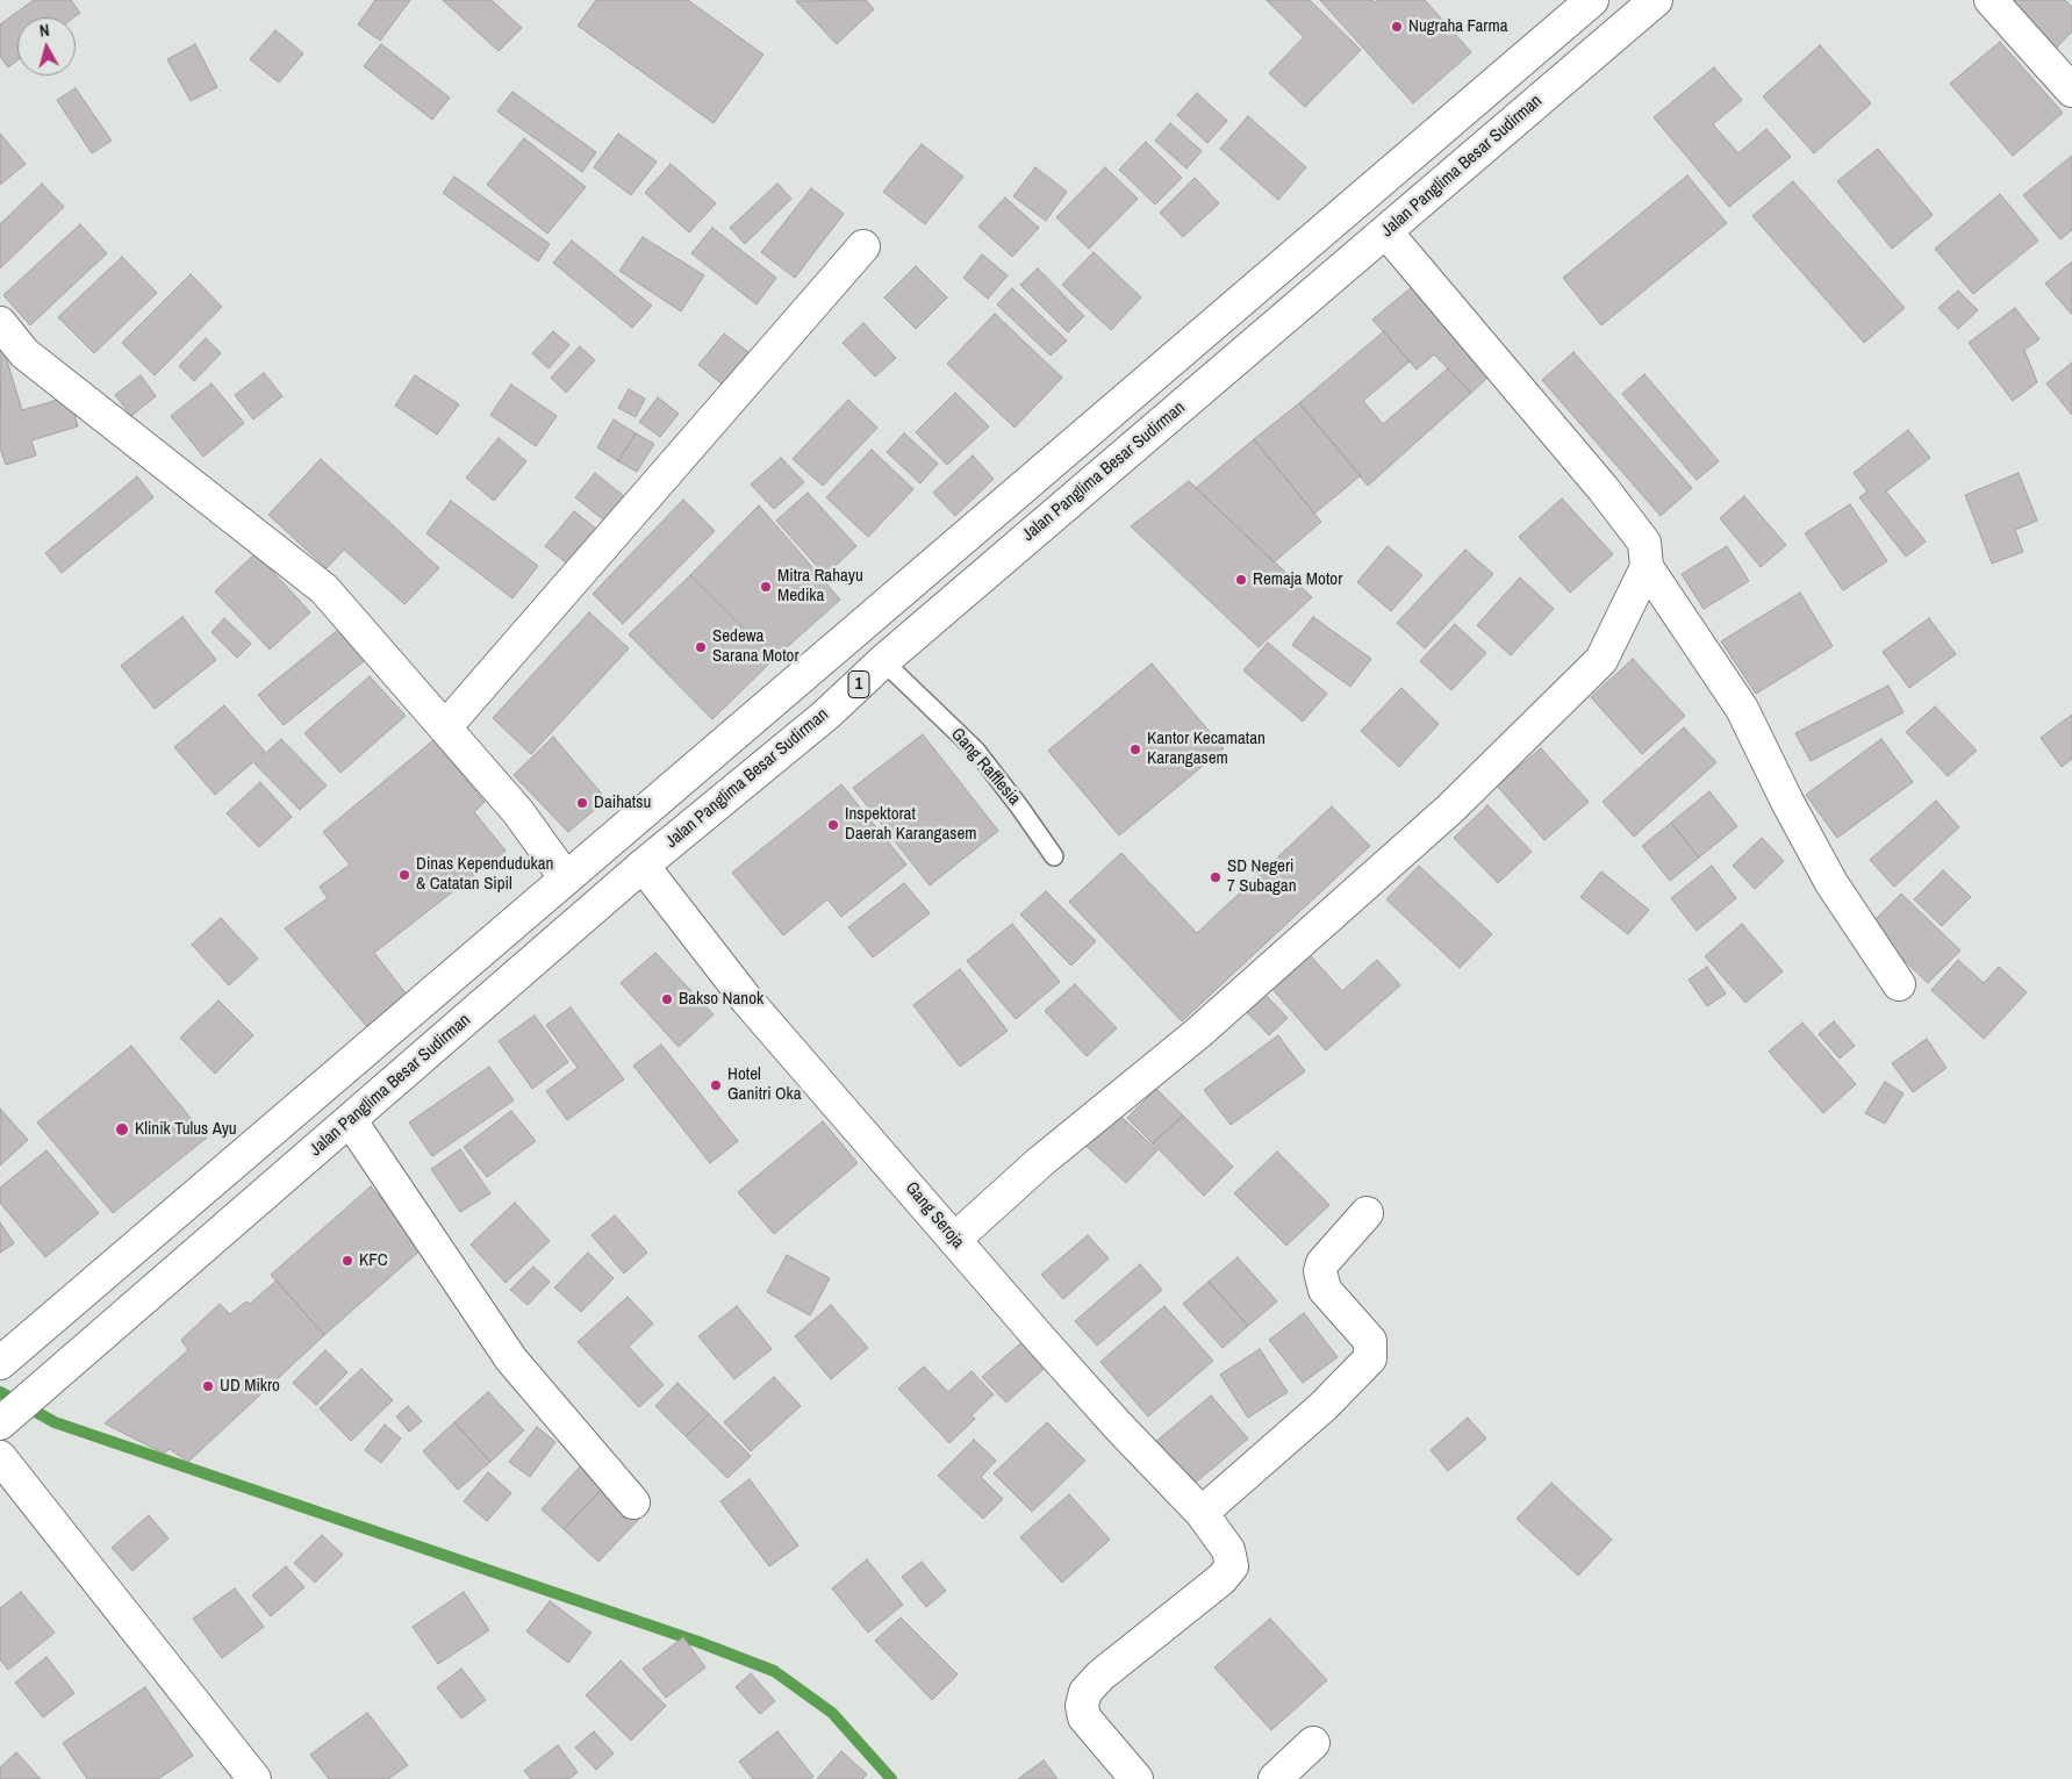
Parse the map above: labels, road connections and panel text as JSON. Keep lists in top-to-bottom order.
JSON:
{
  "streets": {
    "main road": ["Jalan Panglima Besar Sudirman", "1", "Gang Seroja"],
    "lane": ["Gang Rafflesia"]
  },
  "crossings": [
    ["Jalan Panglima Besar Sudirman", "Gang Rafflesia"],
    ["Jalan Panglima Besar Sudirman", "Gang Seroja"]
  ],
  "places": [
    "Nugraha Farma",
    "Remaja Motor",
    "Mitra Rahayu Medika",
    "Sedewa Sarana Motor",
    "Kantor Kecamatan Karangasem",
    "Daihatsu",
    "Inspektorat Daerah Karangasem",
    "Dinas Kependudukan & Catatan Sipil",
    "SD Negeri 7 Subagan",
    "Bakso Nanok",
    "Hotel Ganitri Oka",
    "Klinik Tulus Ayu",
    "KFC",
    "UD Mikro"
  ],
  "north": "top"
}
